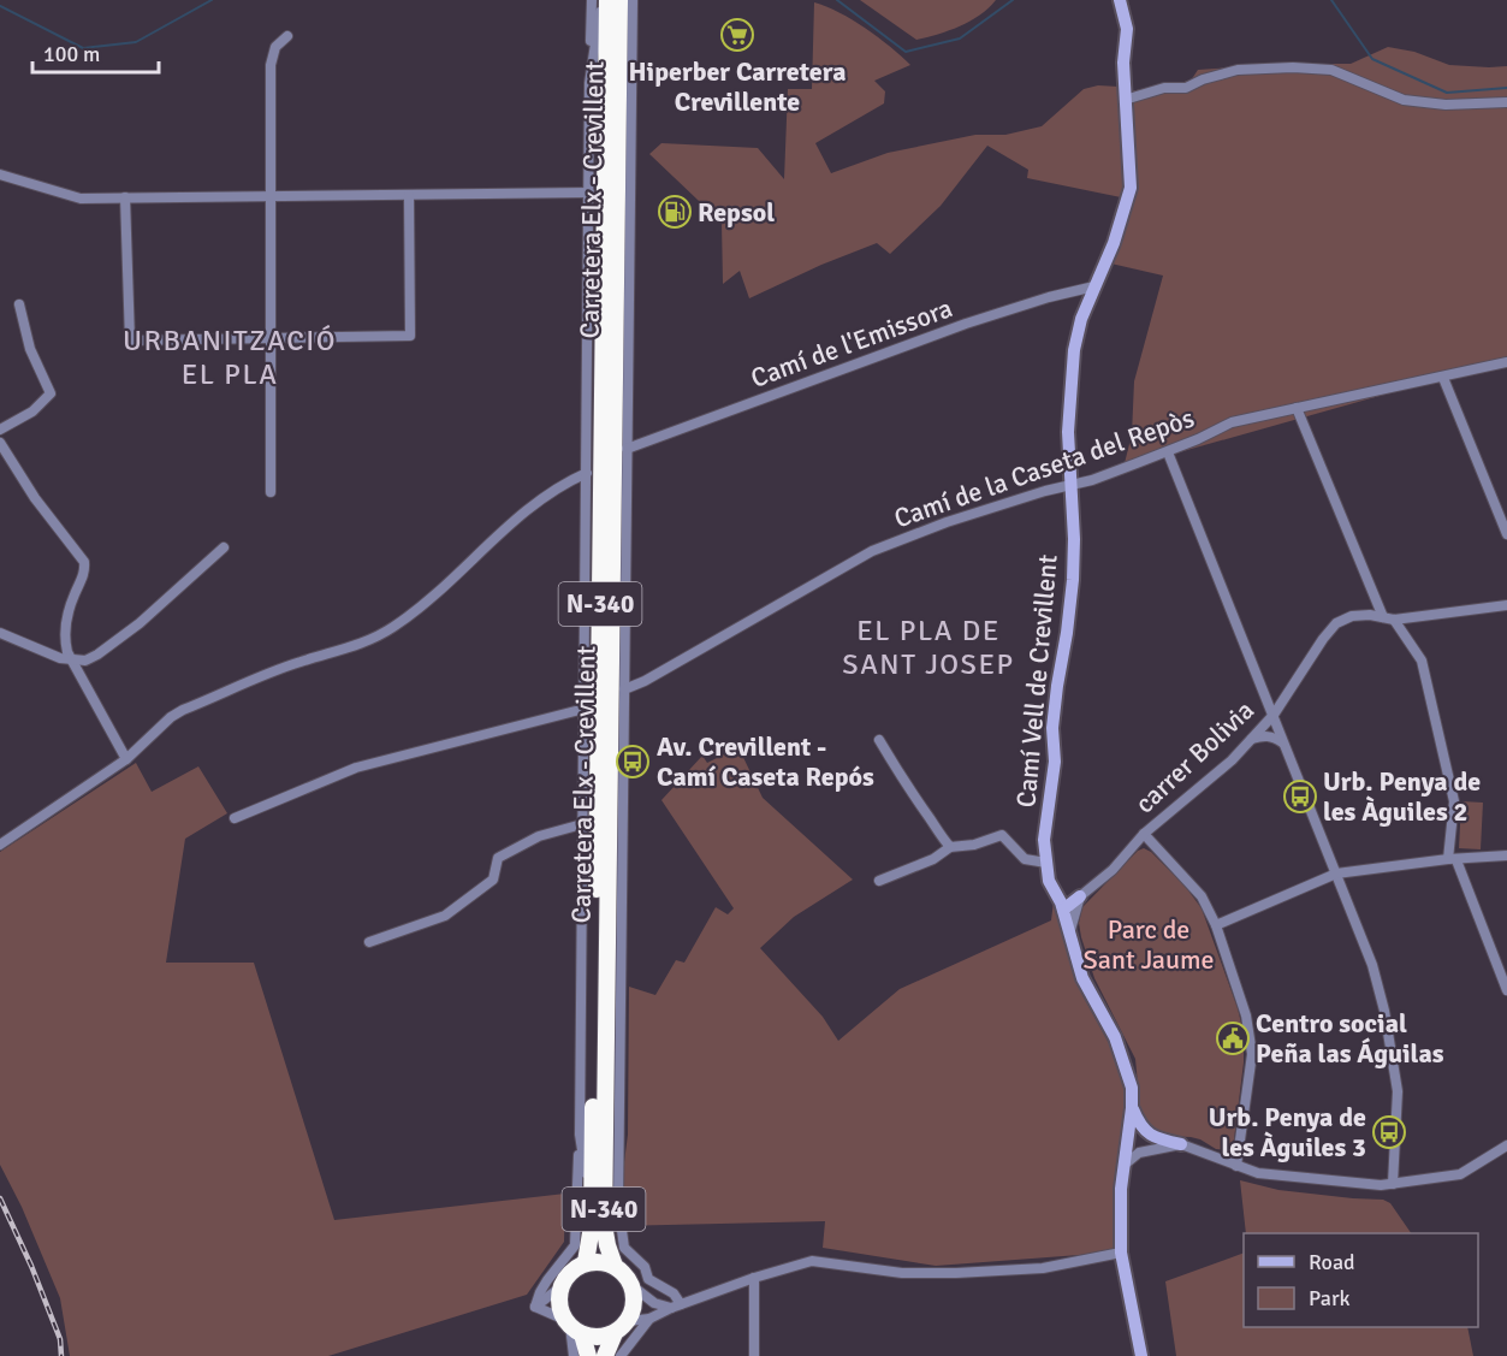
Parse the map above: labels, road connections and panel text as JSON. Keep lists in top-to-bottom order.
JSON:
{
  "streets": {
    "highway": ["Carretera Elx - Crevillent", "N-340"],
    "street": [
      "Camí de l'Emissora",
      "Camí de la Caseta del Repòs",
      "Camí Vell de Crevillent",
      "carrer Bolivia"
    ]
  },
  "crossings": [
    ["Carretera Elx - Crevillent", "N-340"],
    ["Camí de l'Emissora", "Camí Vell de Crevillent"],
    ["Camí de la Caseta del Repòs", "Camí Vell de Crevillent"]
  ],
  "districts": ["URBANITZACIÓ EL PLA", "EL PLA DE SANT JOSEP"],
  "parks": ["Parc de Sant Jaume"],
  "places": {
    "supermarket": ["Hiperber Carretera Crevillente"],
    "fuel station": ["Repsol"],
    "bus stop": ["Av. Crevillent - Camí Caseta Repós", "Urb. Penya de les Àguiles 2", "Urb. Penya de les Àguiles 3"],
    "public building": ["Centro social Peña las Águilas"]
  },
  "legend": ["Road", "Park"],
  "scale_bar": "100 m"
}
